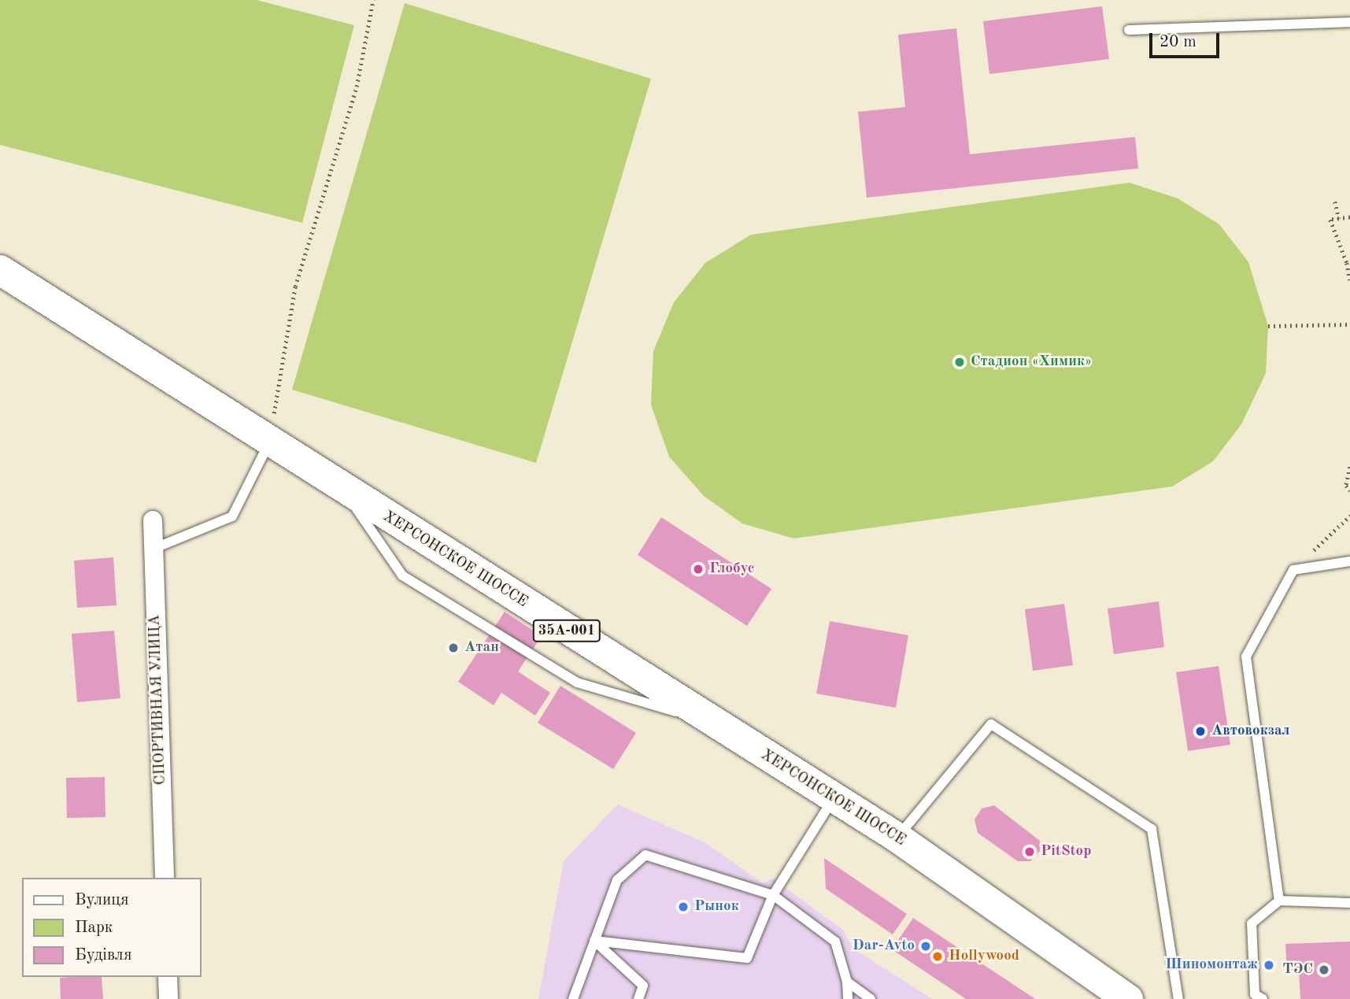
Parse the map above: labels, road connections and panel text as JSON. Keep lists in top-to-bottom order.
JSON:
{
  "streets": {
    "highway": ["ХЕРСОНСКОЕ ШОССЕ", "35А-001"],
    "street": ["СПОРТИВНАЯ УЛИЦА"]
  },
  "places": [
    "Стадион «Химик»",
    "Глобус",
    "Атан",
    "Автовокзал",
    "PitStop",
    "Рынок",
    "Dar-Avto",
    "Hollywood",
    "Шиномонтаж",
    "ТЭС"
  ],
  "legend": ["Вулиця", "Парк", "Будівля"],
  "scale_bar": "20 m"
}
